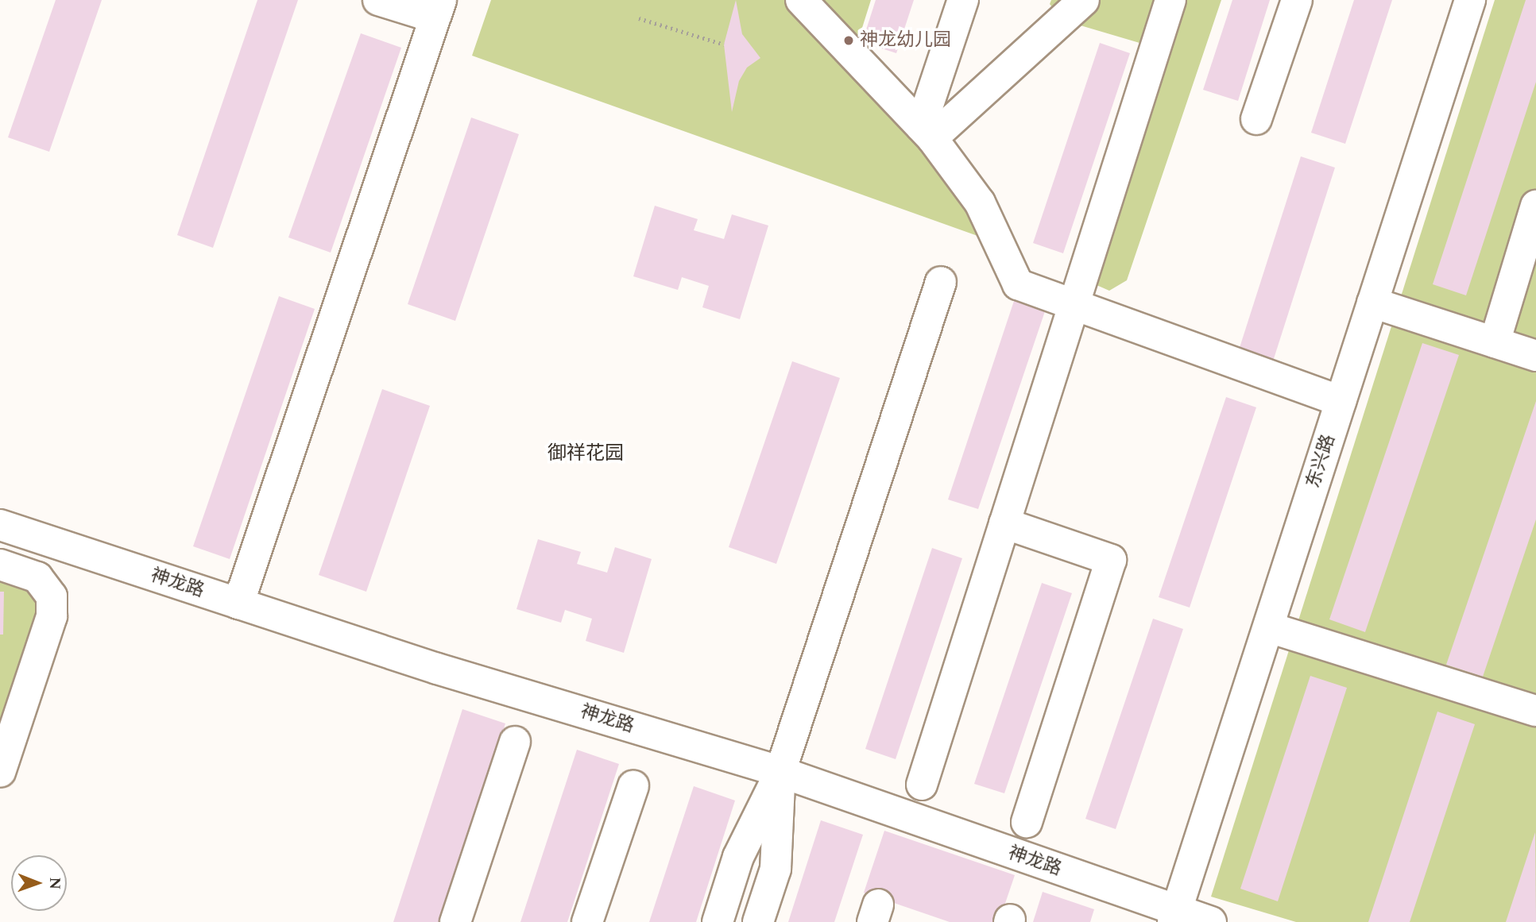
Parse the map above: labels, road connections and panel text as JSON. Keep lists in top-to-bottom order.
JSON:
{
  "streets": {
    "street": ["东兴路", "神龙路"]
  },
  "crossings": [
    ["东兴路", "神龙路"]
  ],
  "districts": ["御祥花园"],
  "places": ["神龙幼儿园"],
  "north": "right"
}
